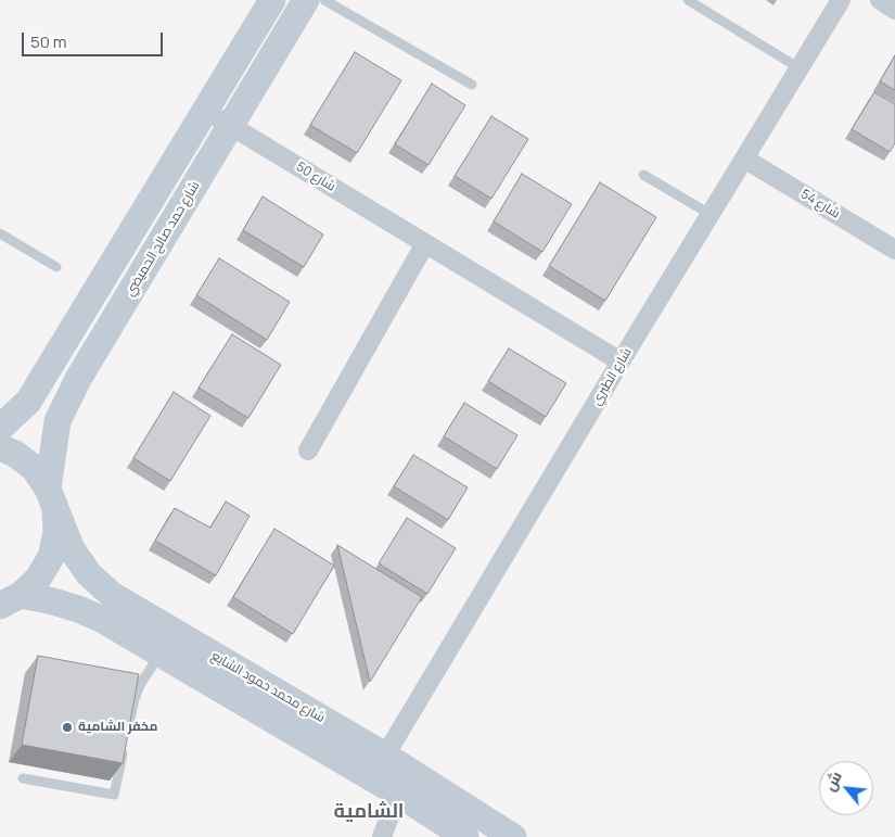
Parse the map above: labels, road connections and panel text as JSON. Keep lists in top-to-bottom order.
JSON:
{
  "streets": {
    "main road": ["شارع حمد صالح الحميضي", "شارع محمد حمود الشايع"],
    "street": ["شارع 50", "شارع 54", "شارع الطبري"]
  },
  "crossings": [
    ["شارع 50", "شارع حمد صالح الحميضي"],
    ["شارع 50", "شارع الطبري"],
    ["شارع 54", "شارع الطبري"],
    ["شارع حمد صالح الحميضي", "شارع محمد حمود الشايع"],
    ["شارع الطبري", "شارع محمد حمود الشايع"]
  ],
  "districts": ["الشامية"],
  "places": ["مخفر الشامية"],
  "scale_bar": "50 m",
  "north": "top left"
}
